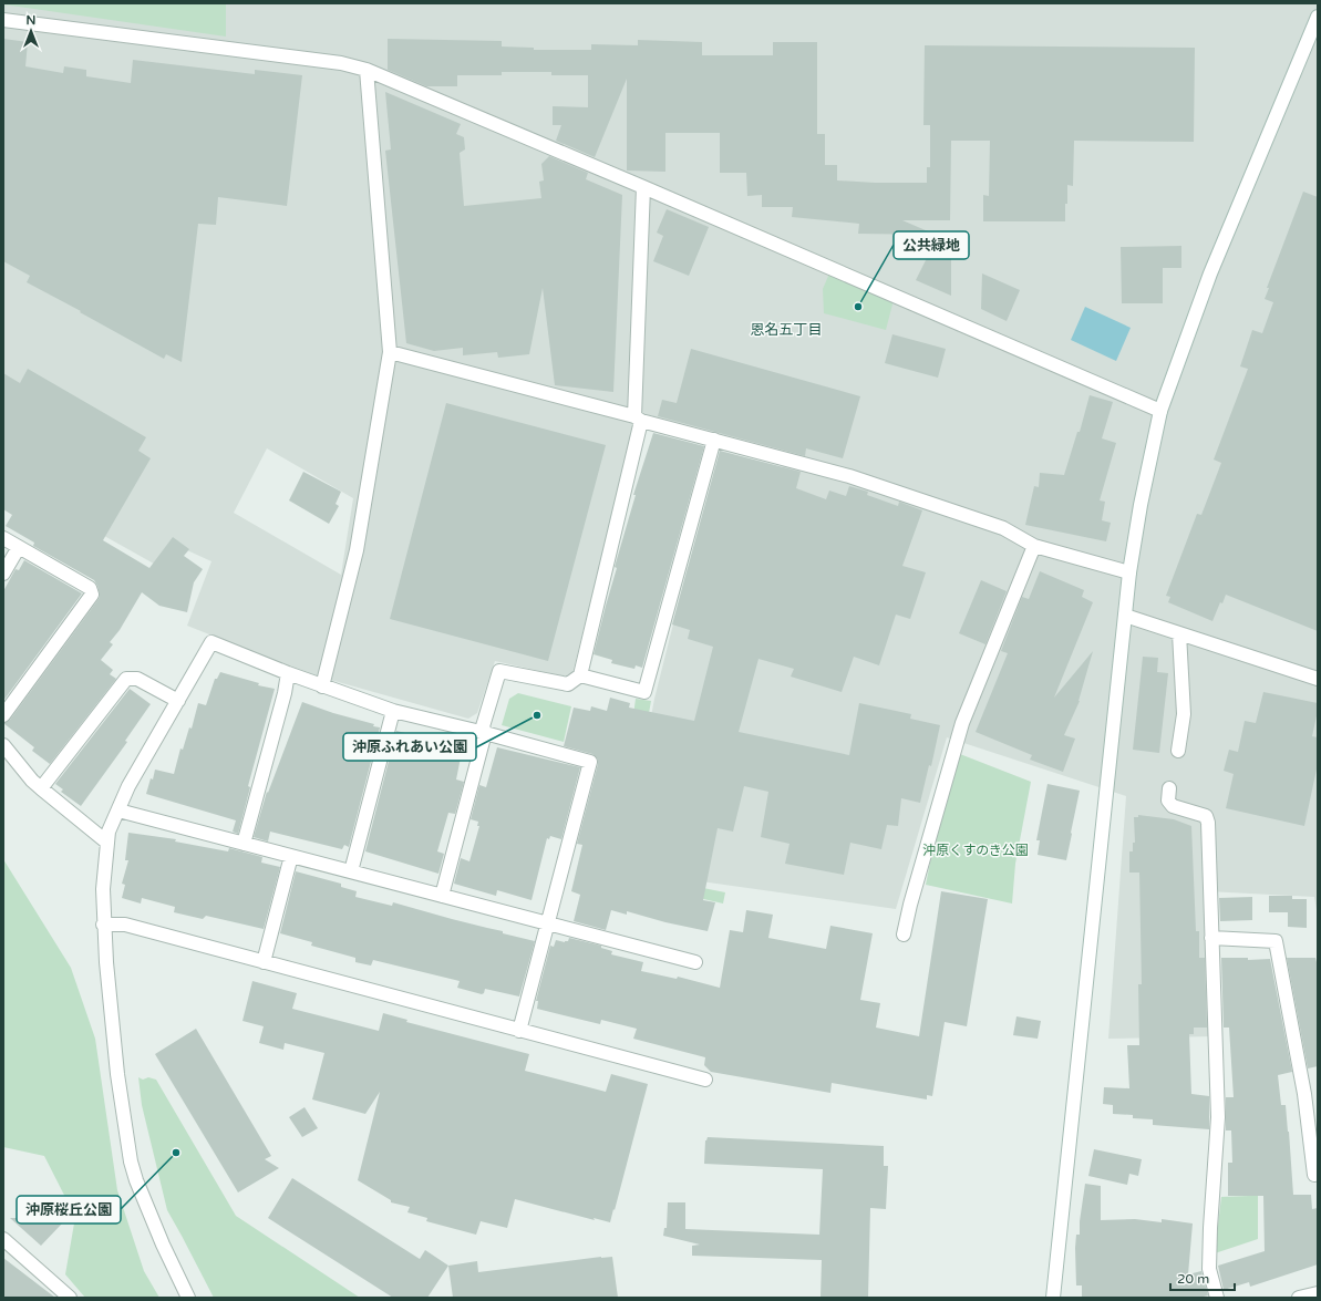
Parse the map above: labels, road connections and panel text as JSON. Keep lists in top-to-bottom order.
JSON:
{
  "districts": ["恩名五丁目"],
  "parks": ["沖原くすのき公園"],
  "places": ["公共緑地", "沖原ふれあい公園", "沖原桜丘公園"],
  "scale_bar": "20 m",
  "north": "top"
}
